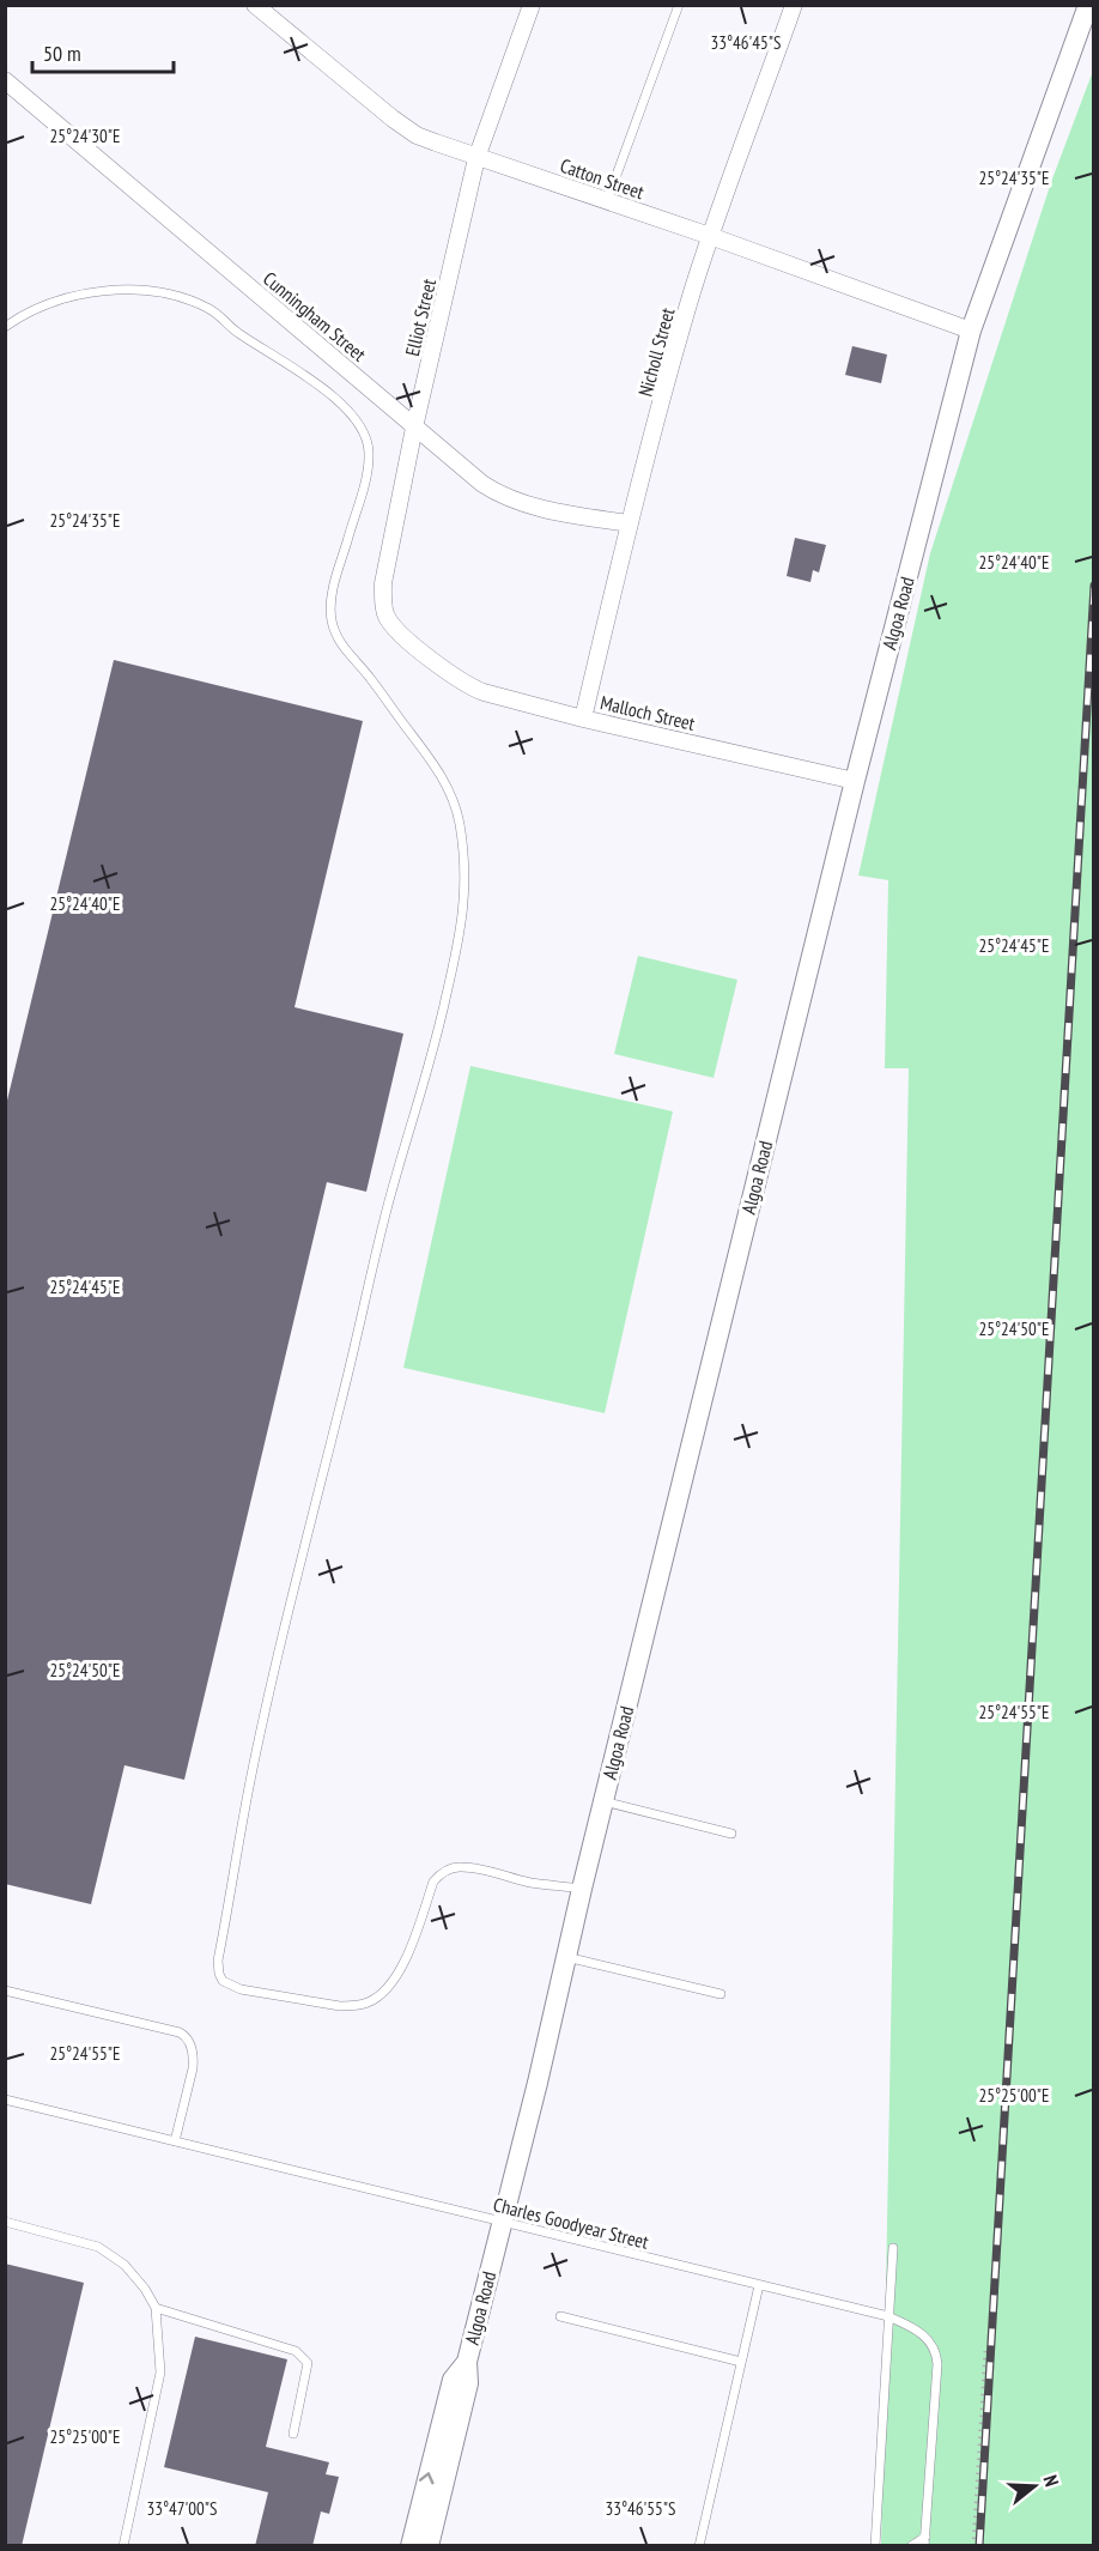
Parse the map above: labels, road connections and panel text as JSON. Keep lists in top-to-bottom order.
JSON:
{
  "streets": {
    "street": [
      "Catton Street",
      "Cunningham Street",
      "Elliot Street",
      "Nicholl Street",
      "Algoa Road",
      "Malloch Street"
    ],
    "lane": ["Charles Goodyear Street"]
  },
  "crossings": [
    ["Catton Street", "Elliot Street"],
    ["Catton Street", "Nicholl Street"],
    ["Catton Street", "Algoa Road"],
    ["Cunningham Street", "Elliot Street"],
    ["Cunningham Street", "Nicholl Street"],
    ["Elliot Street", "Malloch Street"],
    ["Nicholl Street", "Malloch Street"],
    ["Algoa Road", "Malloch Street"],
    ["Algoa Road", "Charles Goodyear Street"]
  ],
  "scale_bar": "50 m",
  "north": "right",
  "coordinates": [
    "33°46'45\"S",
    "25°24'30\"E",
    "25°24'35\"E",
    "25°24'40\"E",
    "25°24'45\"E",
    "25°24'50\"E",
    "25°24'55\"E",
    "25°25'00\"E",
    "33°47'00\"S",
    "33°46'55\"S"
  ]
}
